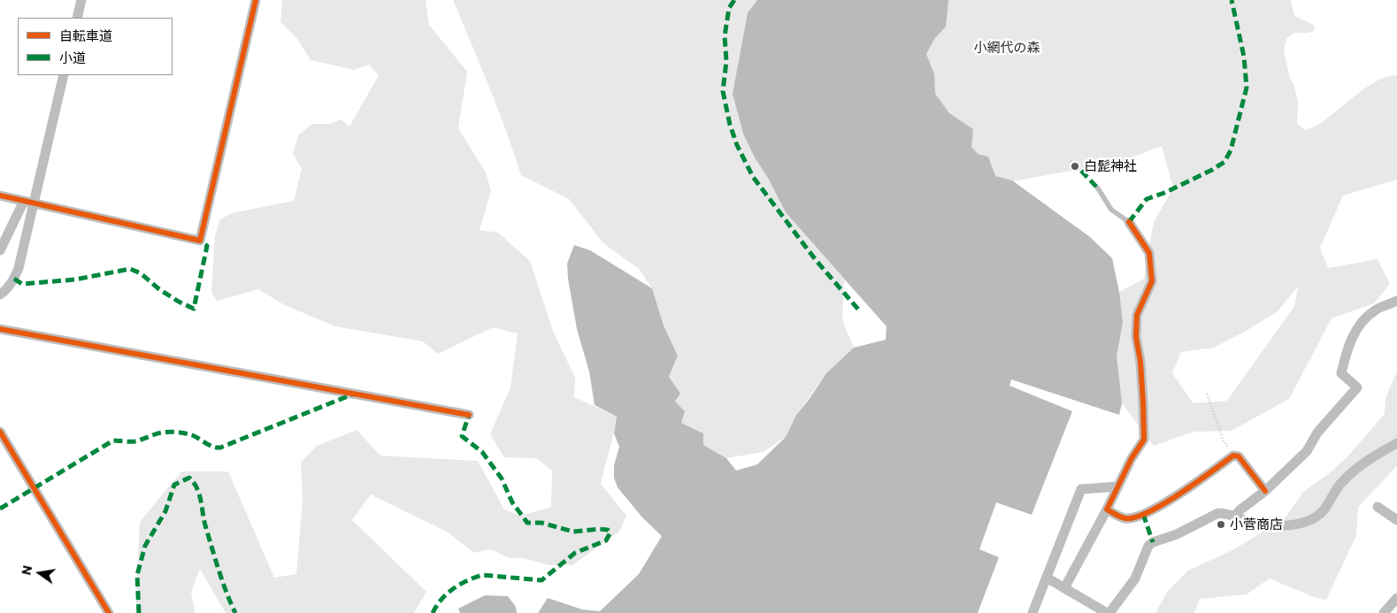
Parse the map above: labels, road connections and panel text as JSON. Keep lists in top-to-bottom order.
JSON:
{
  "parks": ["小網代の森"],
  "places": ["白髭神社", "小菅商店"],
  "legend": ["自転車道", "小道"],
  "north": "left"
}
